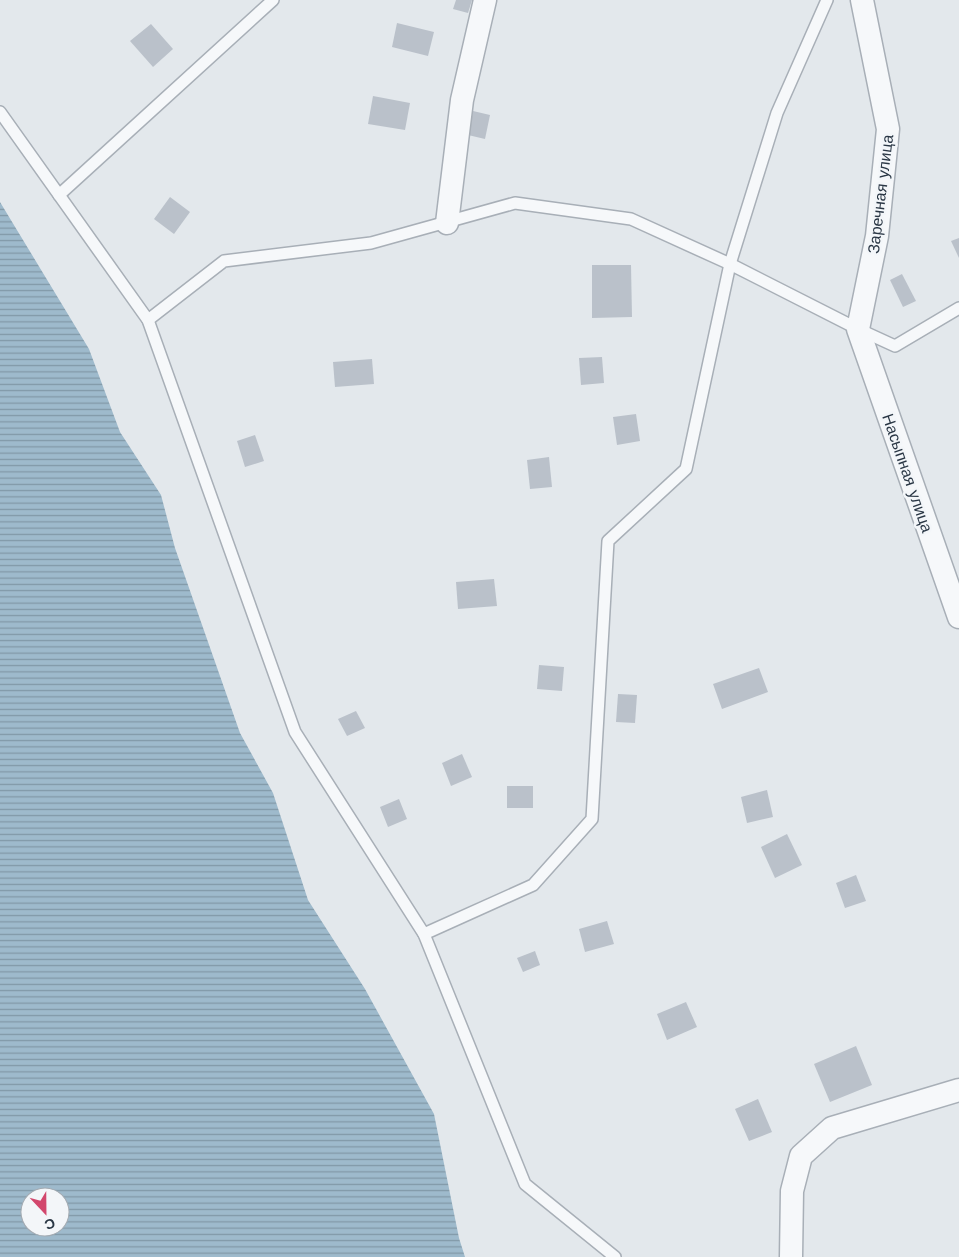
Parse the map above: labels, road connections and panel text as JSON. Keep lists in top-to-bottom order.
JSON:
{
  "streets": {
    "street": ["Заречная улица", "Насыпная улица"]
  },
  "crossings": [
    ["Заречная улица", "Насыпная улица"]
  ],
  "north": "bottom"
}
